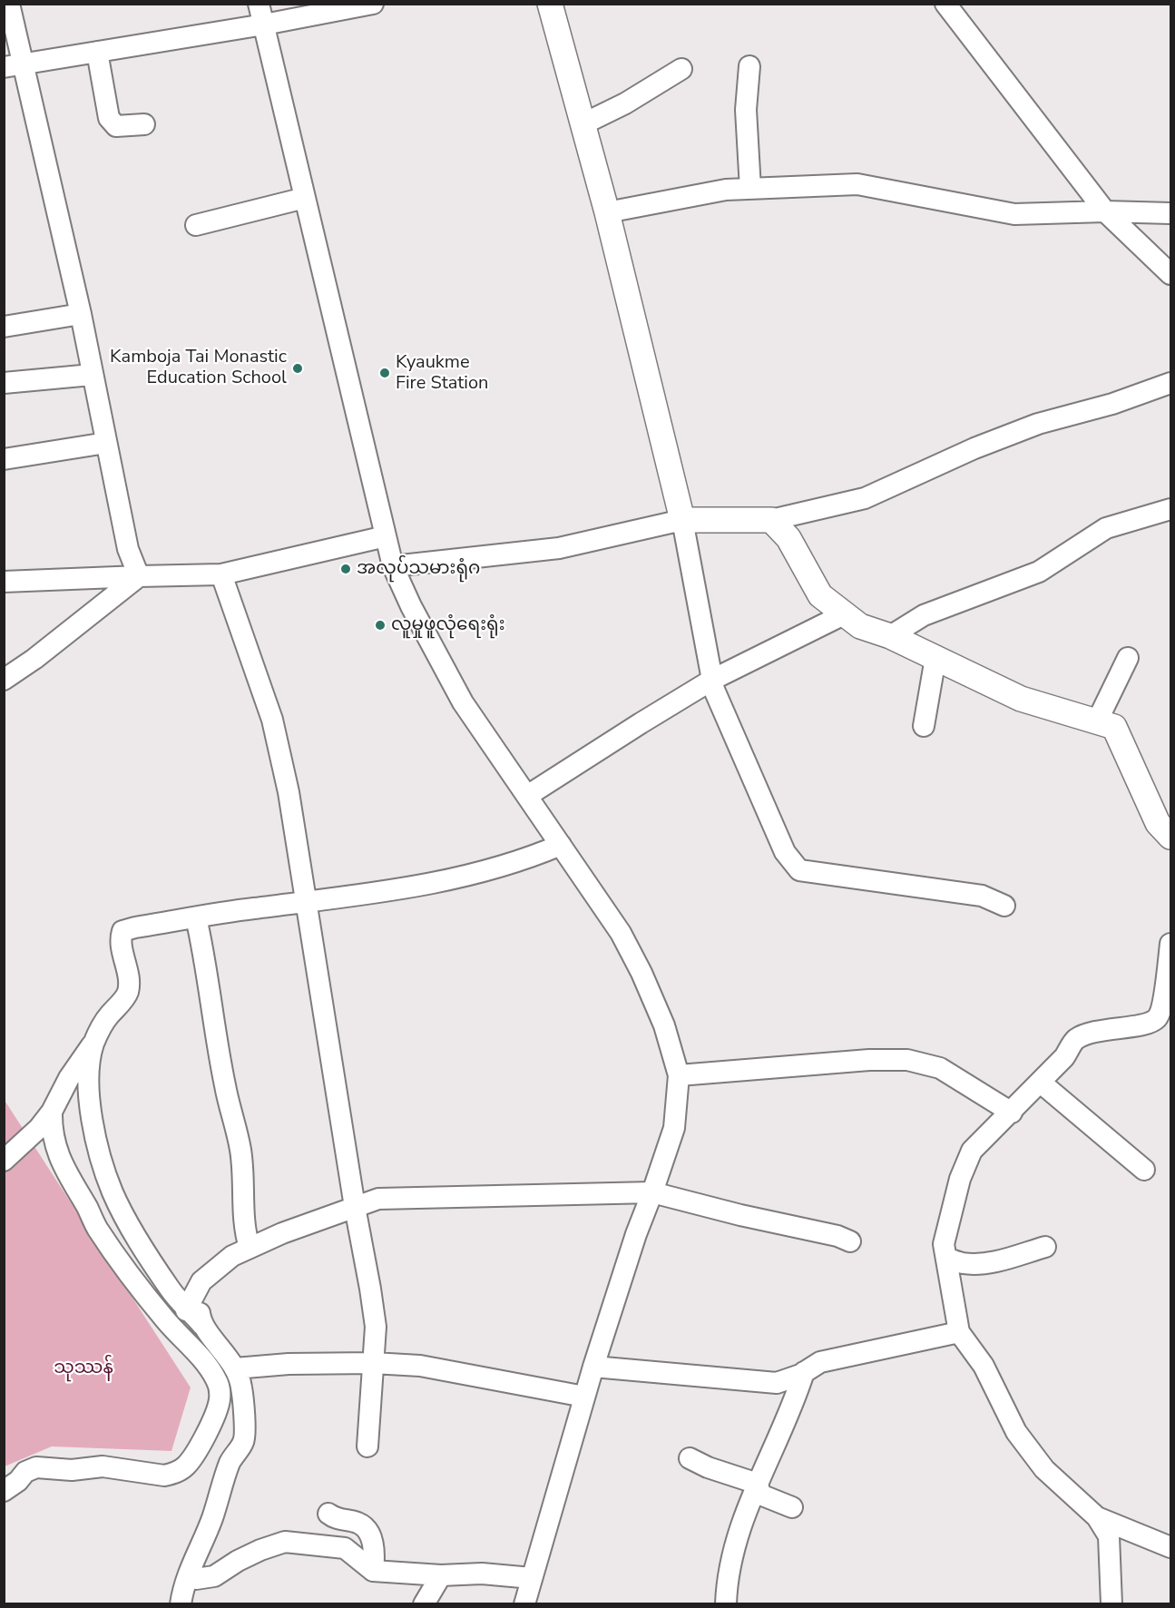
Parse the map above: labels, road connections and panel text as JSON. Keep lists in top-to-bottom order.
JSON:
{
  "parks": ["သုဿန်"],
  "places": [
    "Kamboja Tai Monastic Education School",
    "Kyaukme Fire Station",
    "အလုပ်သမားရုံဂ",
    "လူမှုဖူလုံရေးရုံး"
  ]
}
